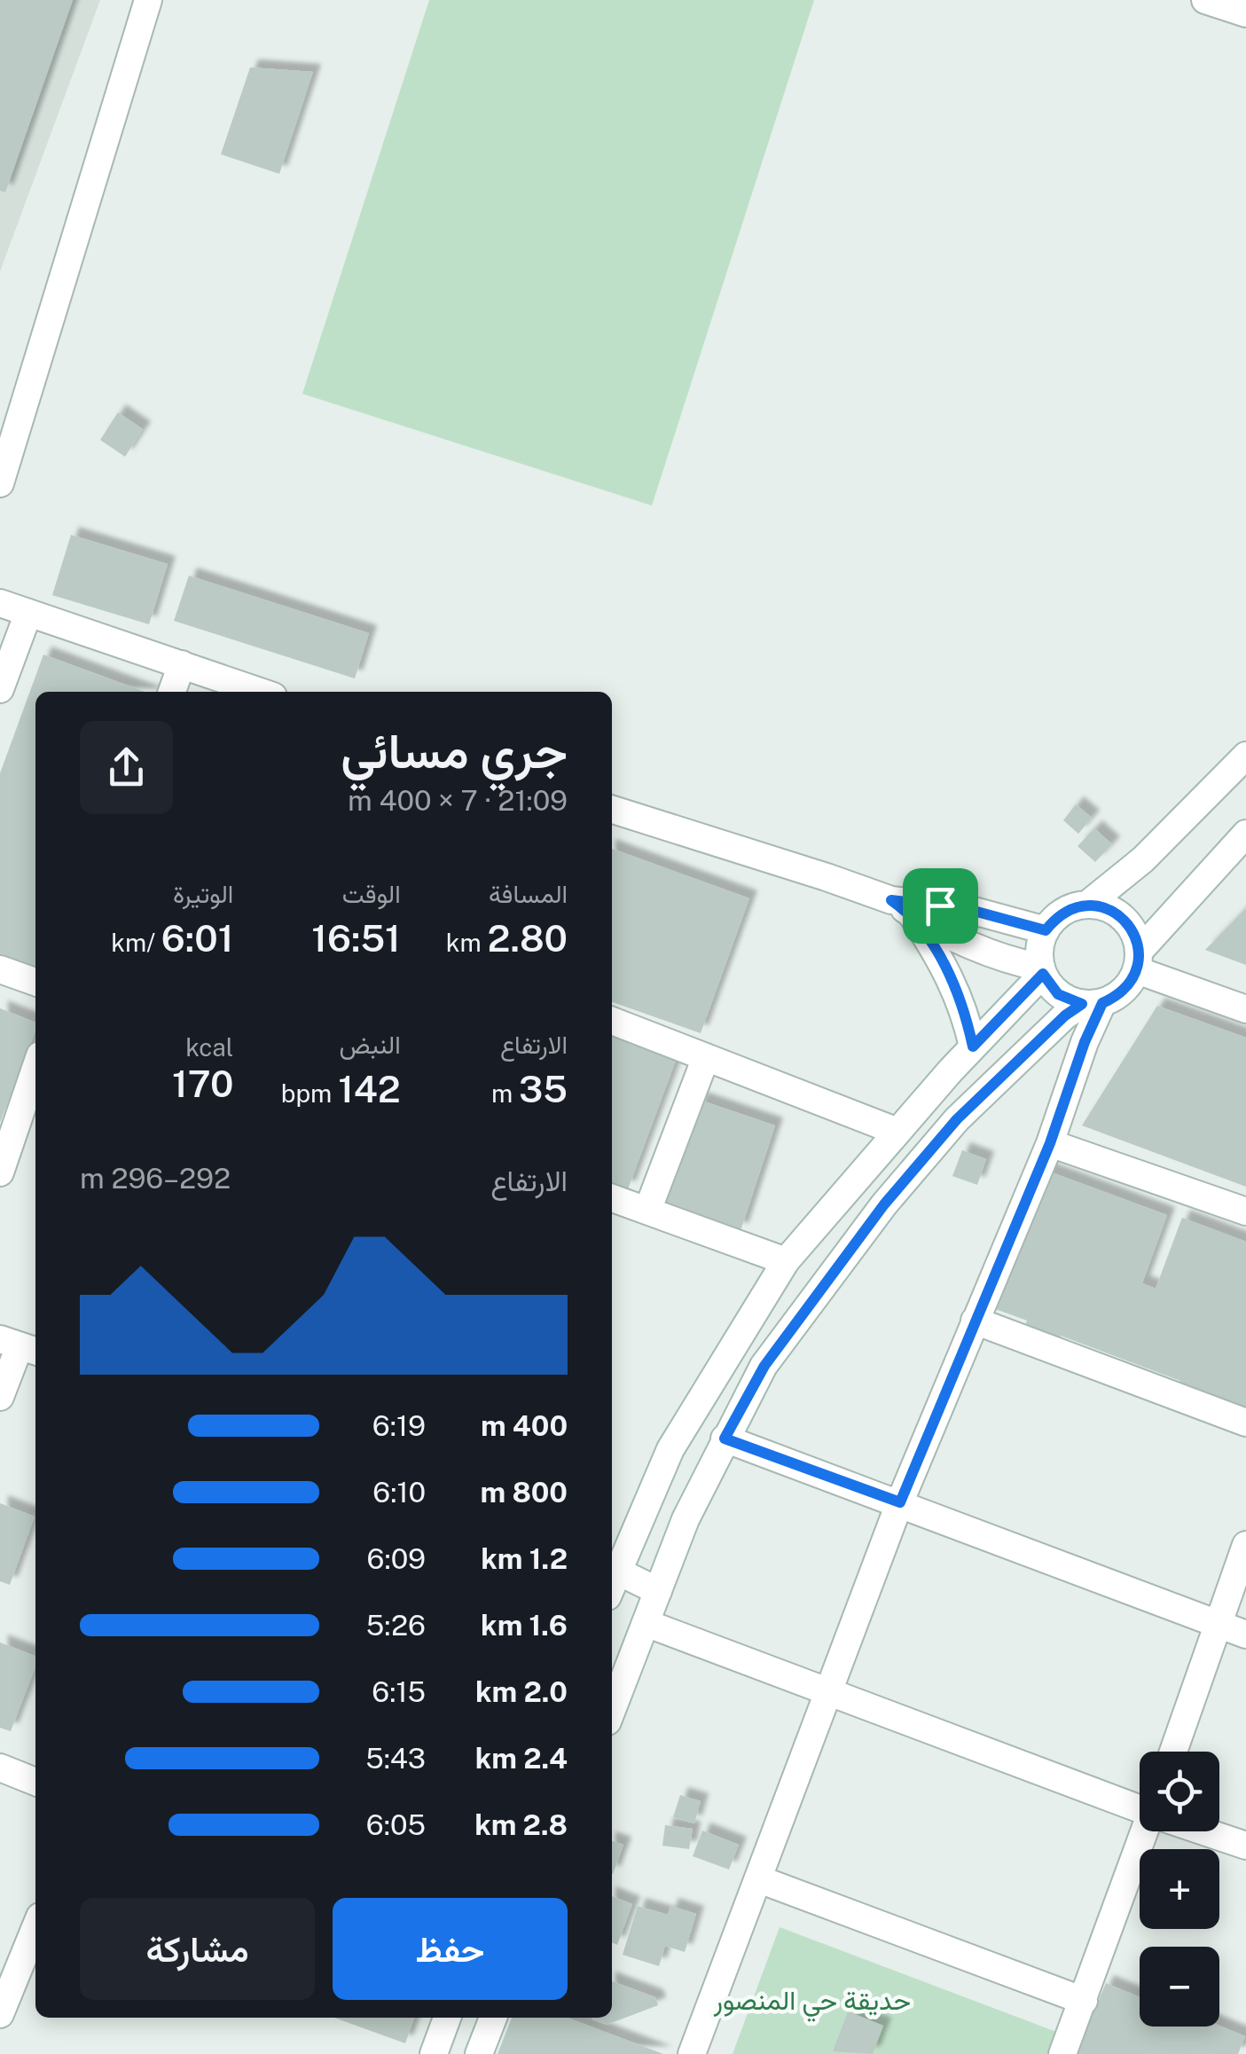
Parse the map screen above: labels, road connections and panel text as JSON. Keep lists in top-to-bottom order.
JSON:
{
  "parks": ["حديقة حي المنصور"],
  "page": {
    "heading": ["جري مسائي", "21:09 · 7 × 400 m"],
    "stats": [
      ["المسافة", "2.80 km"],
      ["الوقت", "16:51"],
      ["الوتيرة", "6:01 /km"],
      ["الارتفاع", "35 m"],
      ["النبض", "142 bpm"],
      ["kcal", "170"]
    ],
    "chart": ["الارتفاع", "292–296 m"],
    "list": [
      {
        "name": "400 m",
        "note": "6:19"
      },
      {
        "name": "800 m",
        "note": "6:10"
      },
      {
        "name": "1.2 km",
        "note": "6:09"
      },
      {
        "name": "1.6 km",
        "note": "5:26"
      },
      {
        "name": "2.0 km",
        "note": "6:15"
      },
      {
        "name": "2.4 km",
        "note": "5:43"
      },
      {
        "name": "2.8 km",
        "note": "6:05"
      }
    ],
    "map_buttons": ["+", "−"],
    "buttons": ["حفظ", "مشاركة"]
  }
}
